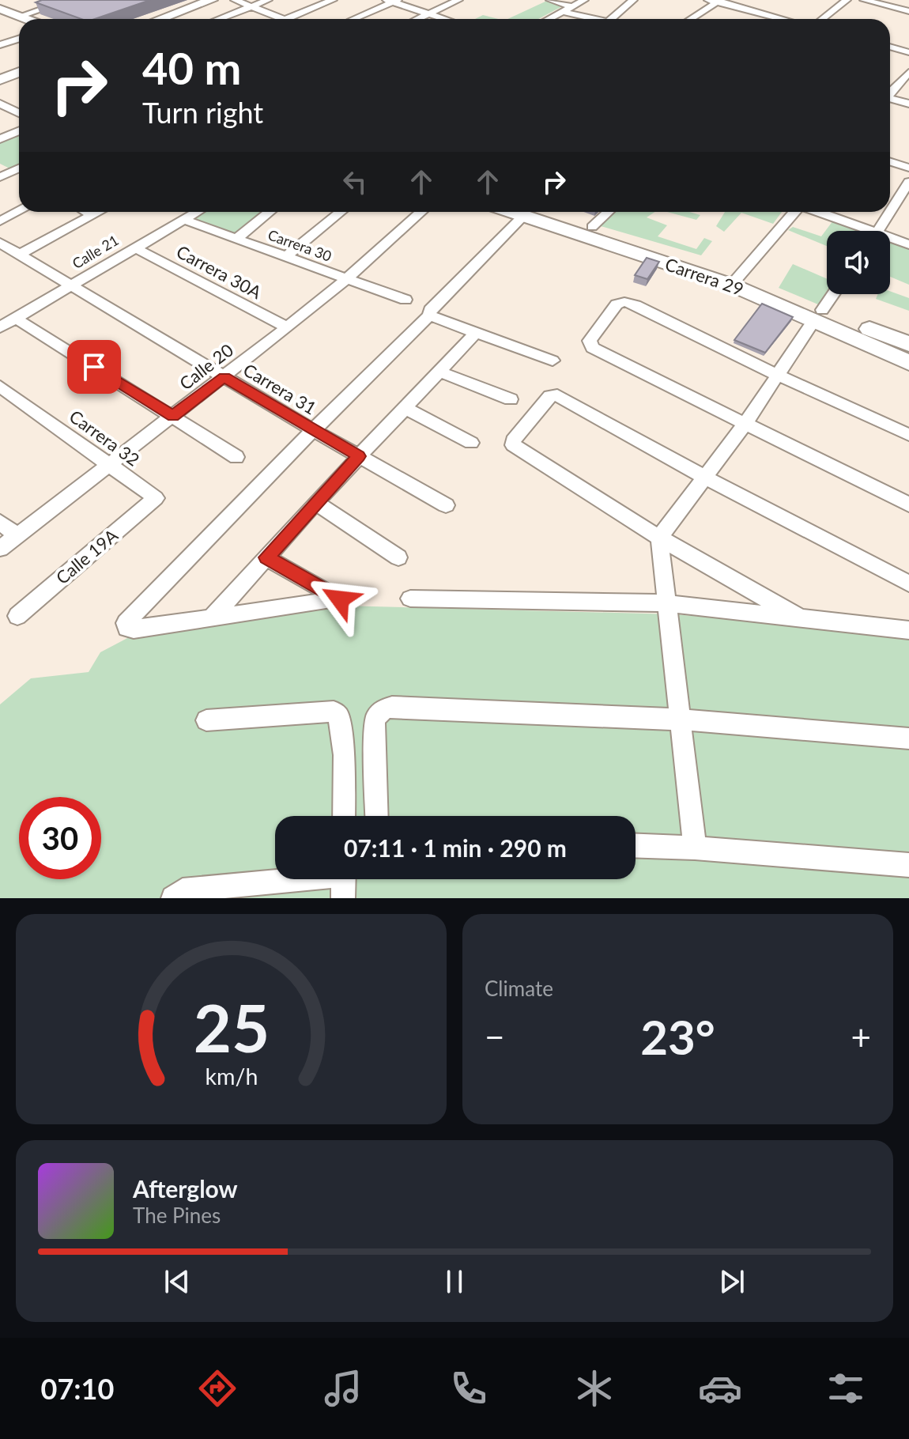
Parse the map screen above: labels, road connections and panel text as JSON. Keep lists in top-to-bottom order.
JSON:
{
  "streets": {
    "main road": ["Carrera 29"],
    "street": [
      "Carrera 30",
      "Calle 21",
      "Carrera 30A",
      "Calle 20",
      "Carrera 31",
      "Carrera 32",
      "Calle 19A"
    ]
  },
  "crossings": [
    ["Carrera 30", "Calle 21"],
    ["Carrera 30", "Calle 20"],
    ["Calle 21", "Carrera 30A"],
    ["Calle 21", "Carrera 31"],
    ["Carrera 30A", "Calle 20"],
    ["Calle 20", "Carrera 31"],
    ["Calle 20", "Carrera 32"],
    ["Carrera 32", "Calle 19A"]
  ],
  "page": {
    "turn": ["40 m", "Turn right"],
    "limit": "30",
    "trip": "07:11 · 1 min · 290 m",
    "tile": "Climate",
    "heat": ["−", "23°", "+"],
    "song": ["Afterglow", "The Pines"],
    "tabs": "07:10",
    "gauge": ["25", "km/h"]
  }
}
